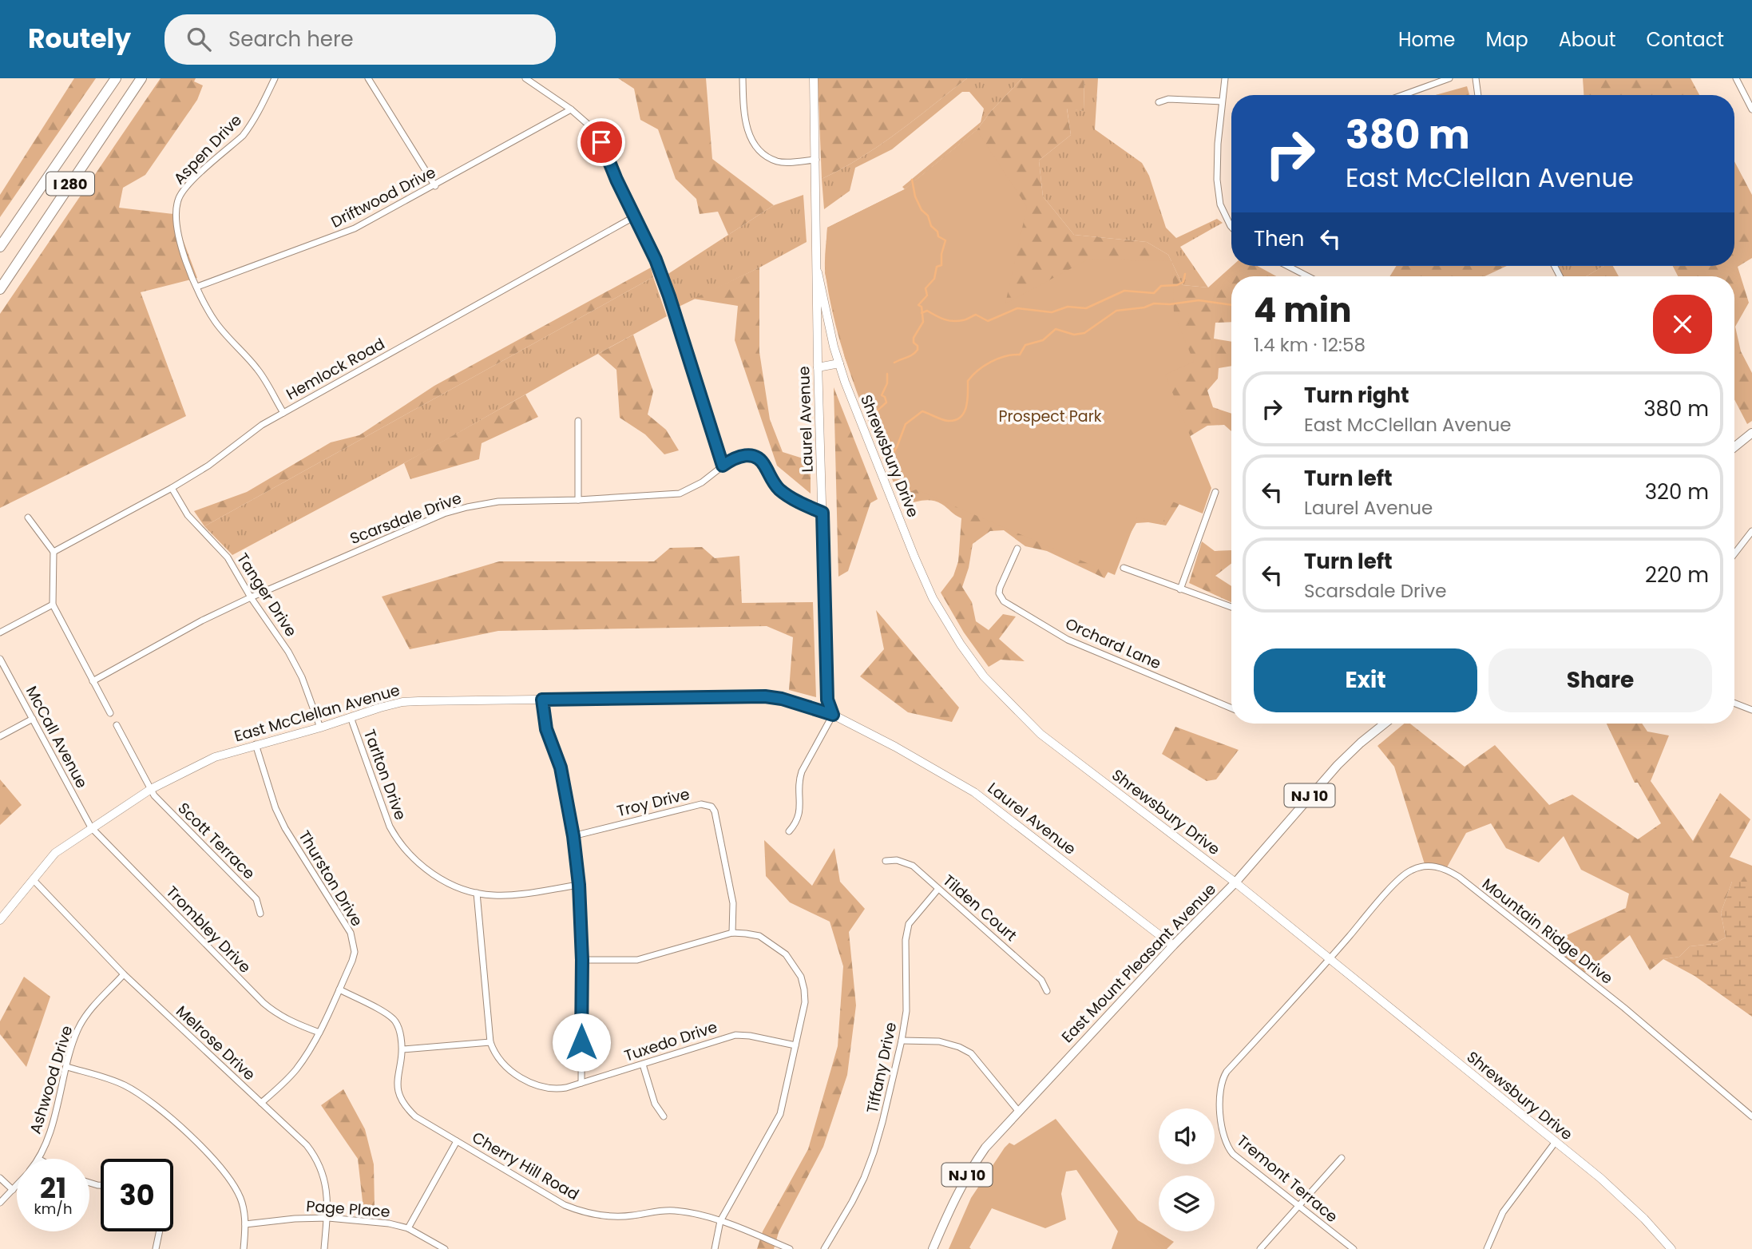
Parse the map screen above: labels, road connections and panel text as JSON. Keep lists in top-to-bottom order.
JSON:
{
  "streets": {
    "highway": ["I 280"],
    "main road": ["NJ 10", "East Mount Pleasant Avenue"],
    "street": [
      "Aspen Drive",
      "Driftwood Drive",
      "Hemlock Road",
      "Laurel Avenue",
      "Shrewsbury Drive",
      "Scarsdale Drive",
      "Tanger Drive",
      "Orchard Lane",
      "East McClellan Avenue",
      "McCall Avenue",
      "Tarlton Drive",
      "Troy Drive",
      "Scott Terrace",
      "Thurston Drive",
      "Tilden Court",
      "Trombley Drive",
      "Mountain Ridge Drive",
      "Tuxedo Drive",
      "Melrose Drive",
      "Tiffany Drive",
      "Ashwood Drive",
      "Cherry Hill Road",
      "Tremont Terrace",
      "Page Place"
    ]
  },
  "crossings": [
    ["Aspen Drive", "Driftwood Drive"],
    ["Aspen Drive", "Hemlock Road"],
    ["Hemlock Road", "Tanger Drive"],
    ["Laurel Avenue", "Shrewsbury Drive"],
    ["Laurel Avenue", "Scarsdale Drive"],
    ["Laurel Avenue", "East McClellan Avenue"],
    ["Laurel Avenue", "East Mount Pleasant Avenue"],
    ["Shrewsbury Drive", "Mountain Ridge Drive"],
    ["Shrewsbury Drive", "East Mount Pleasant Avenue"],
    ["Shrewsbury Drive", "Tremont Terrace"],
    ["Scarsdale Drive", "Tanger Drive"],
    ["Tanger Drive", "East McClellan Avenue"],
    ["East McClellan Avenue", "McCall Avenue"],
    ["East McClellan Avenue", "Tarlton Drive"],
    ["East McClellan Avenue", "Scott Terrace"],
    ["East McClellan Avenue", "Thurston Drive"],
    ["East McClellan Avenue", "Trombley Drive"],
    ["East McClellan Avenue", "Melrose Drive"],
    ["McCall Avenue", "Trombley Drive"],
    ["Tarlton Drive", "Tuxedo Drive"],
    ["Thurston Drive", "Trombley Drive"],
    ["Thurston Drive", "Melrose Drive"],
    ["Thurston Drive", "Cherry Hill Road"],
    ["Tilden Court", "Tiffany Drive"],
    ["Mountain Ridge Drive", "Tremont Terrace"],
    ["Melrose Drive", "Ashwood Drive"],
    ["Melrose Drive", "Page Place"]
  ],
  "parks": ["Prospect Park"],
  "page": {
    "header": "Routely",
    "search": "Search here",
    "nav": [
      "Home",
      "Map",
      "About",
      "Contact"
    ],
    "turn": ["380 m", "East McClellan Avenue"],
    "then": "Then",
    "heading": ["4 min", "1.4 km · 12:58"],
    "list": [
      {
        "name": "Turn right",
        "note": "East McClellan Avenue",
        "value": "380 m"
      },
      {
        "name": "Turn left",
        "note": "Laurel Avenue",
        "value": "320 m"
      },
      {
        "name": "Turn left",
        "note": "Scarsdale Drive",
        "value": "220 m"
      }
    ],
    "buttons": ["Exit", "Share"],
    "speed": "21 km/h",
    "limit": "30"
  }
}
